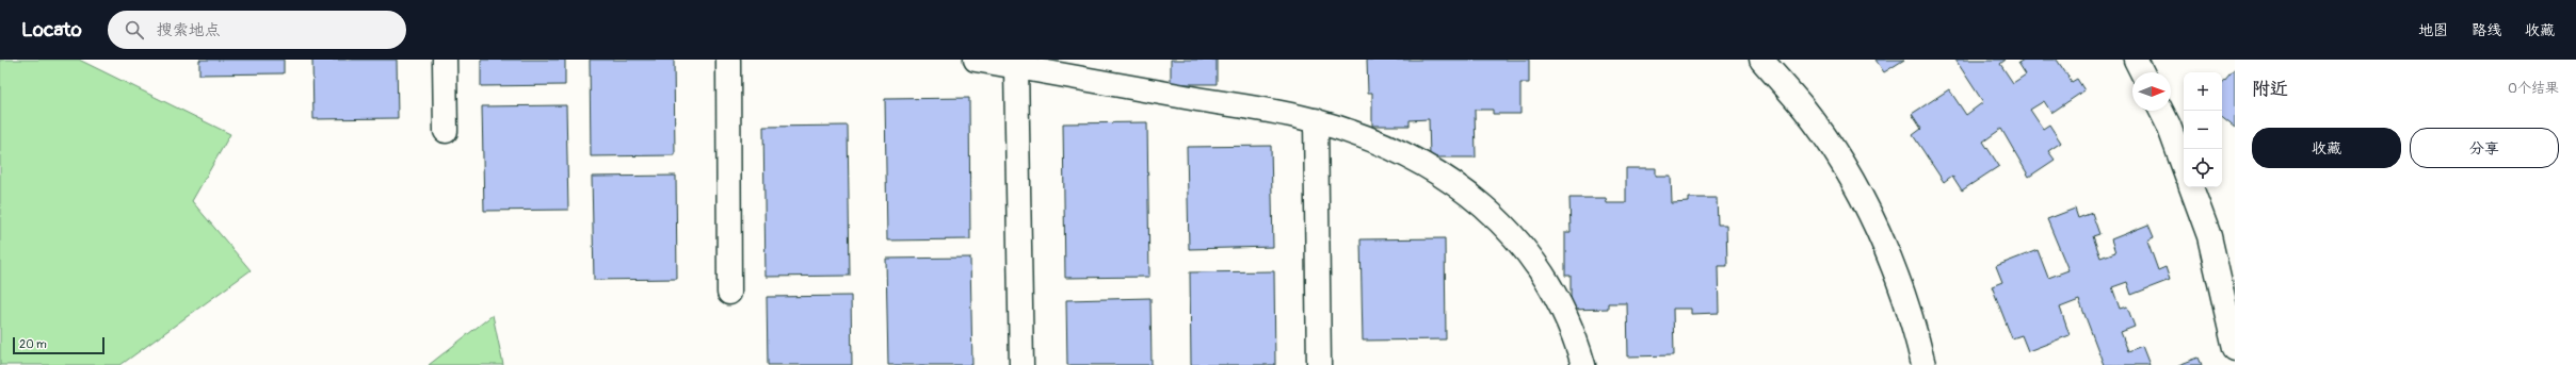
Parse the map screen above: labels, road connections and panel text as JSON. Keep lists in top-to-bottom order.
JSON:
{
  "scale_bar": "20 m",
  "north": "right",
  "page": {
    "header": "Locato",
    "search": "搜索地点",
    "nav": ["地图", "路线", "收藏"],
    "heading": ["附近", "0个结果"],
    "map_buttons": ["+", "−"],
    "buttons": ["收藏", "分享"],
    "scale": "20 m"
  }
}
